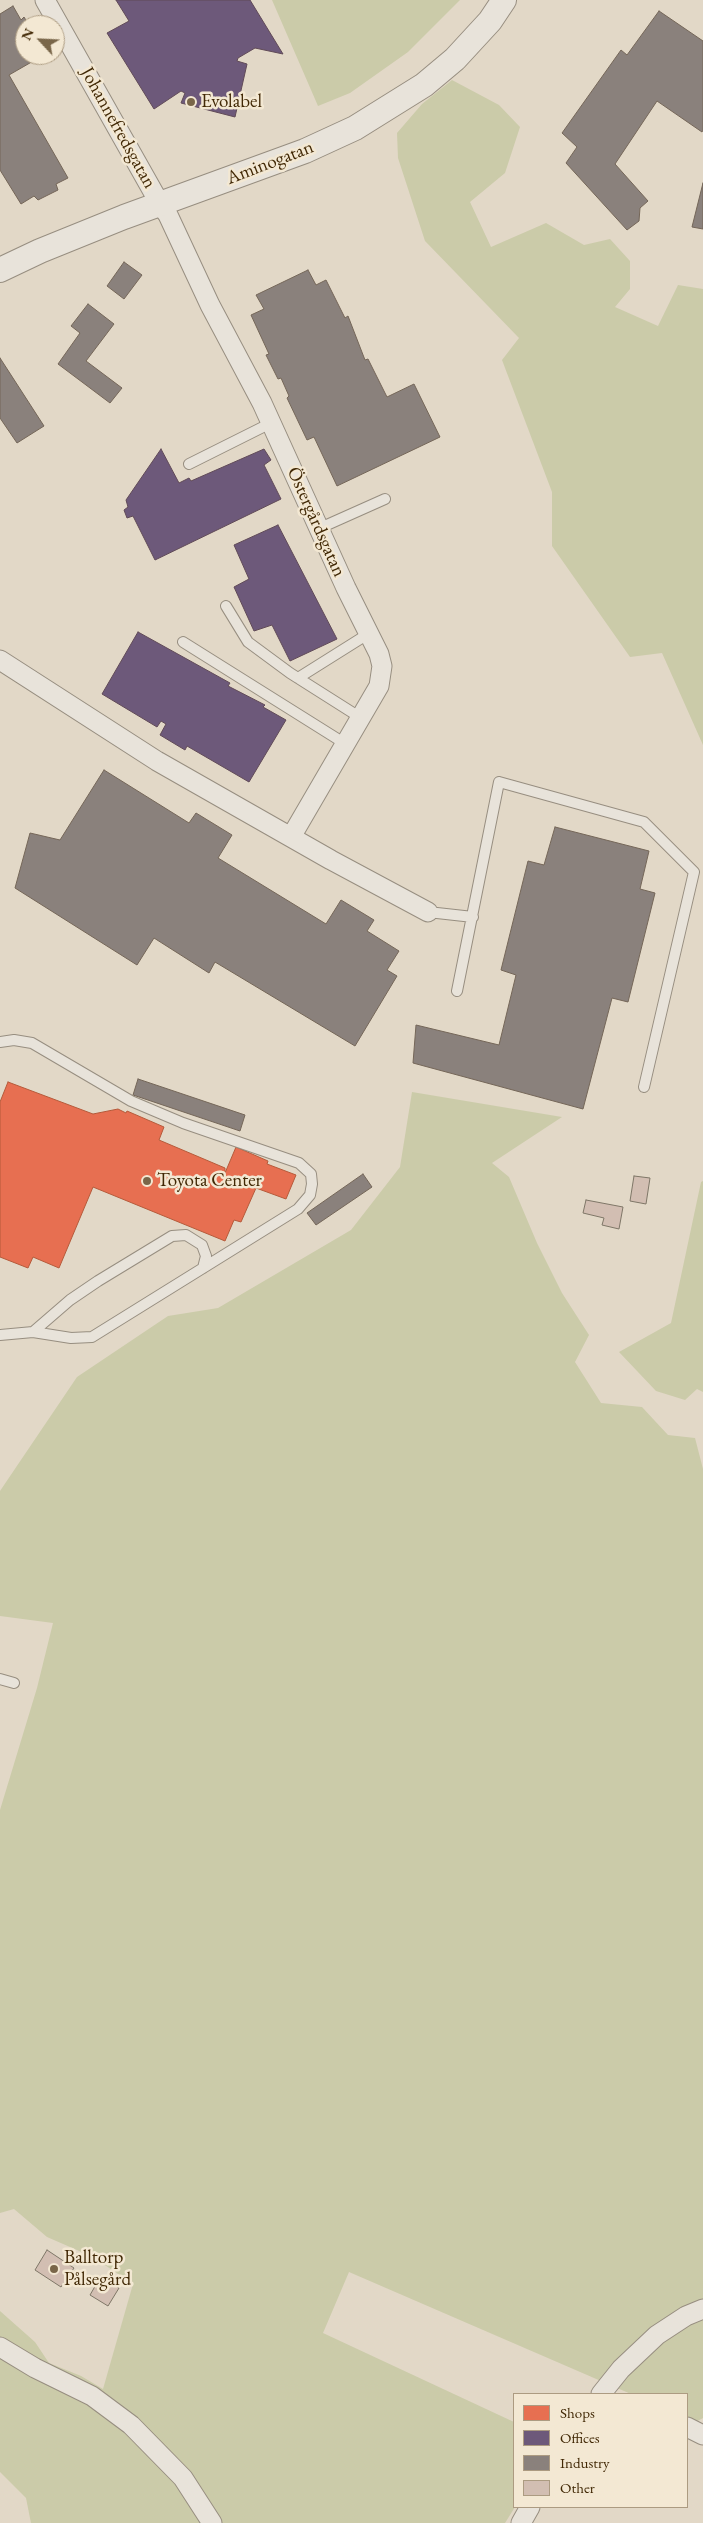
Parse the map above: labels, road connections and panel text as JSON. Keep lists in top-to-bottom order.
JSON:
{
  "streets": {
    "street": ["Johannefredsgatan", "Aminogatan", "Östergårdsgatan"]
  },
  "crossings": [
    ["Johannefredsgatan", "Aminogatan"],
    ["Johannefredsgatan", "Östergårdsgatan"],
    ["Aminogatan", "Östergårdsgatan"]
  ],
  "places": ["Evolabel", "Toyota Center", "Balltorp Pålsegård"],
  "legend": [
    "Shops",
    "Offices",
    "Industry",
    "Other"
  ],
  "north": "top left"
}
